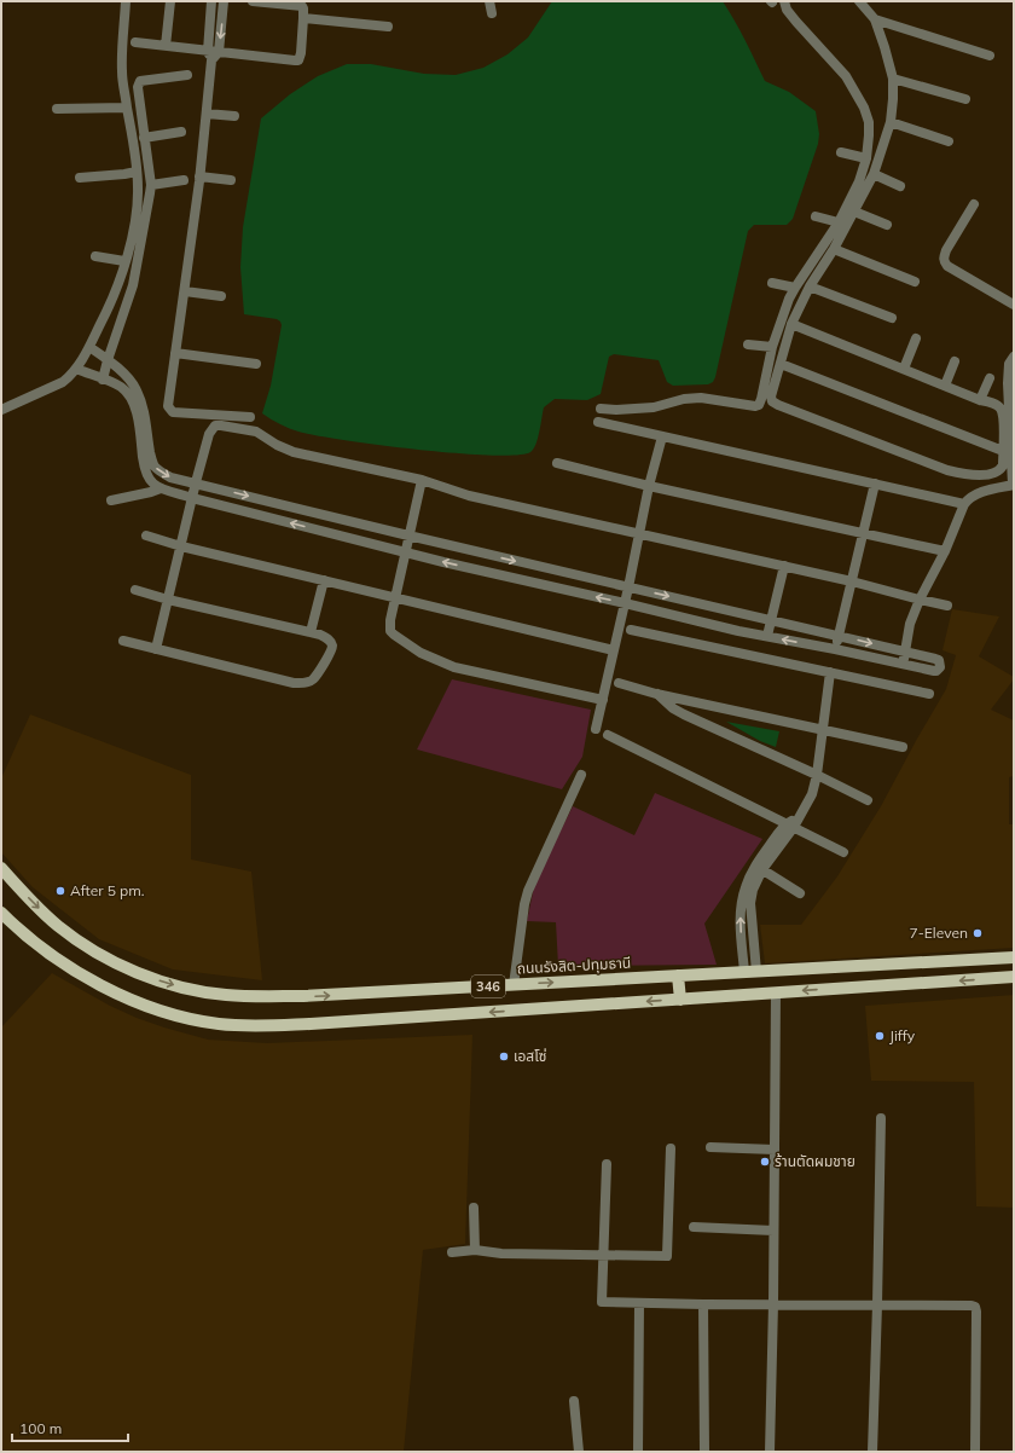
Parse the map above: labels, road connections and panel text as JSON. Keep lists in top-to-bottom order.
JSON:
{
  "streets": {
    "main road": ["ถนนรังสิต-ปทุมธานี", "346"]
  },
  "places": [
    "After 5 pm.",
    "7-Eleven",
    "Jiffy",
    "เอสโซ่",
    "ร้านตัดผมชาย"
  ],
  "scale_bar": "100 m"
}
